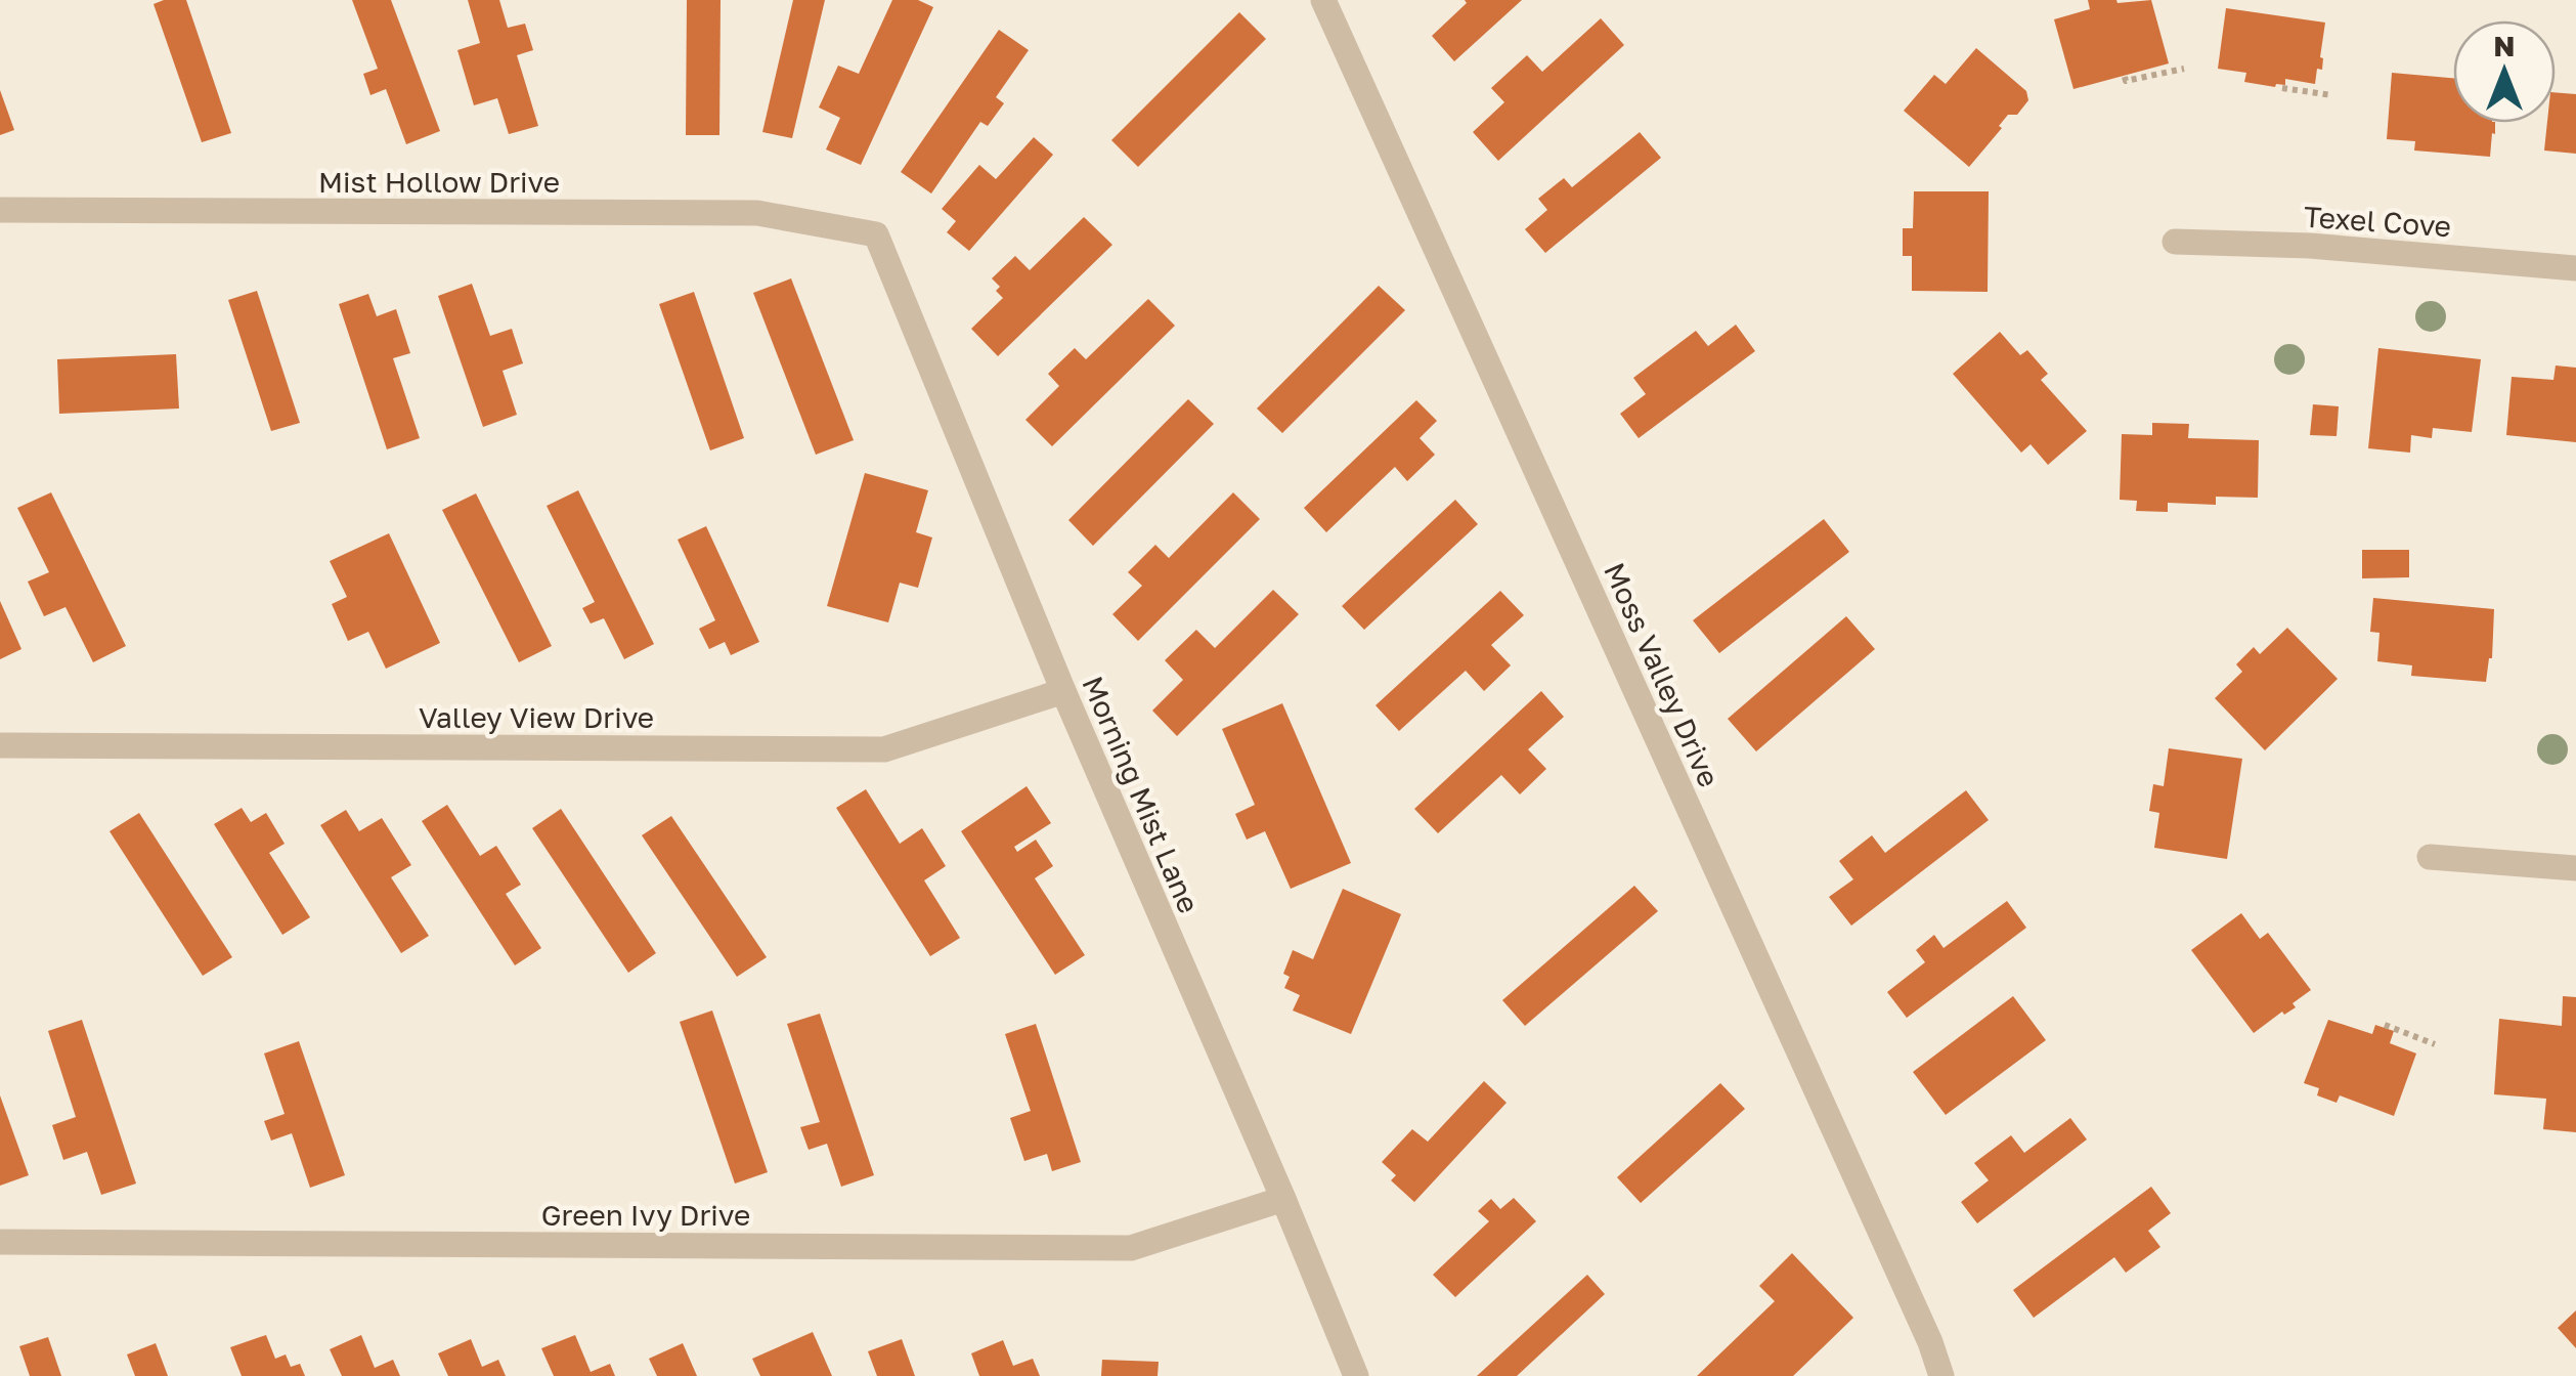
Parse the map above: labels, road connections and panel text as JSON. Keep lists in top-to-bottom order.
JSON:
{
  "streets": {
    "street": [
      "Mist Hollow Drive",
      "Texel Cove",
      "Moss Valley Drive",
      "Valley View Drive",
      "Morning Mist Lane",
      "Green Ivy Drive"
    ]
  },
  "crossings": [
    ["Mist Hollow Drive", "Morning Mist Lane"],
    ["Valley View Drive", "Morning Mist Lane"],
    ["Morning Mist Lane", "Green Ivy Drive"]
  ],
  "north": "top"
}
